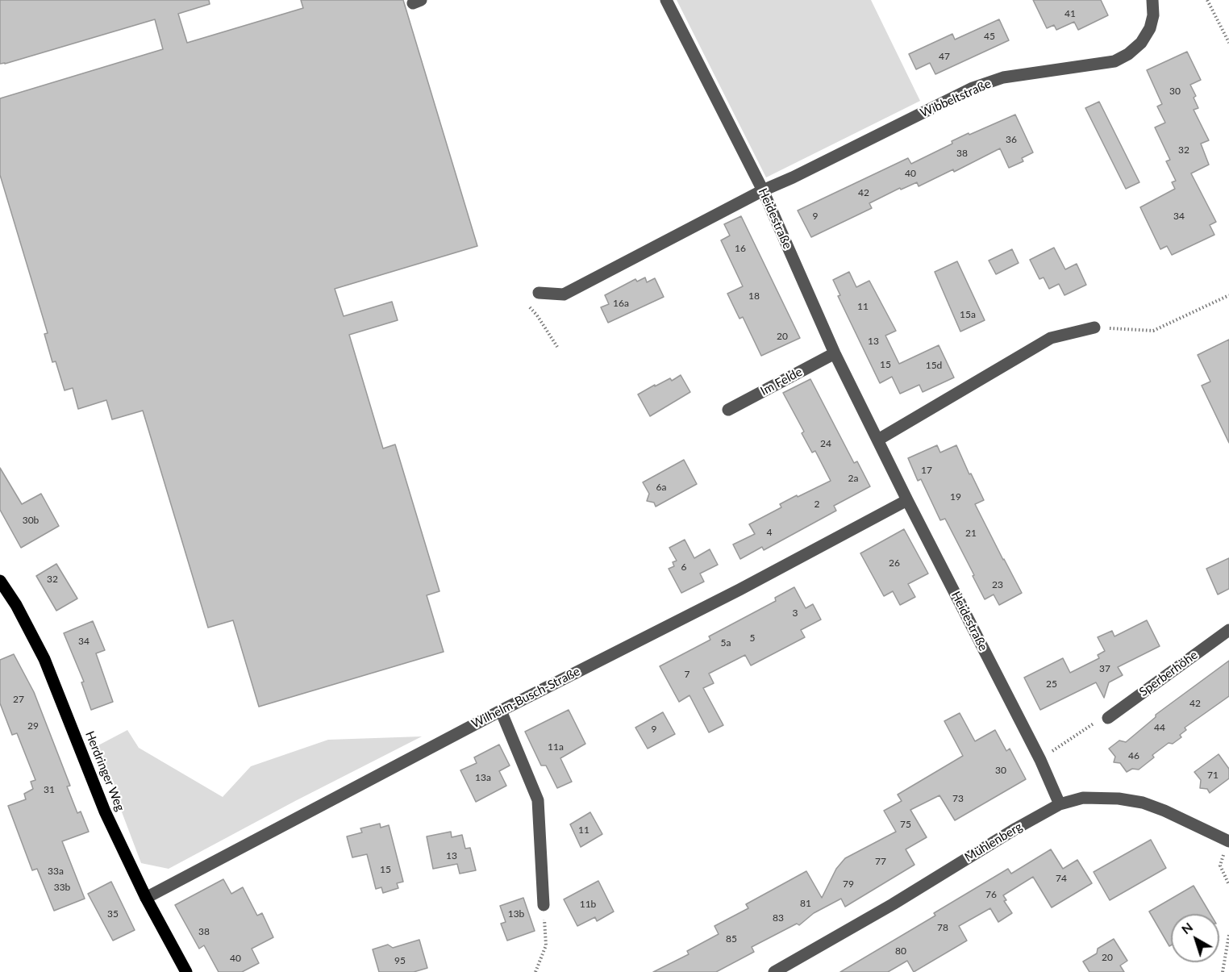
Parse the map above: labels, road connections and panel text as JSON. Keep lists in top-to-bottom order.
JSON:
{
  "streets": {
    "main road": ["Herdringer Weg"],
    "street": [
      "Wibbeltstraße",
      "Heidestraße",
      "Im Felde",
      "Sperberhöhe",
      "Wilhelm-Busch-Straße",
      "Mühlenberg"
    ]
  },
  "crossings": [
    ["Wibbeltstraße", "Heidestraße"],
    ["Heidestraße", "Im Felde"],
    ["Heidestraße", "Wilhelm-Busch-Straße"],
    ["Heidestraße", "Mühlenberg"],
    ["Wilhelm-Busch-Straße", "Herdringer Weg"]
  ],
  "house_numbers": [
    "41",
    "45",
    "47",
    "30",
    "36",
    "32",
    "38",
    "40",
    "42",
    "9",
    "34",
    "16",
    "18",
    "16a",
    "11",
    "15a",
    "20",
    "13",
    "15",
    "15d",
    "24",
    "17",
    "2a",
    "6a",
    "19",
    "2",
    "30b",
    "4",
    "21",
    "26",
    "6",
    "32",
    "23",
    "3",
    "5",
    "34",
    "5a",
    "37",
    "7",
    "25",
    "27",
    "42",
    "29",
    "44",
    "9",
    "11a",
    "46",
    "30",
    "71",
    "13a",
    "31",
    "73",
    "75",
    "11",
    "13",
    "77",
    "15",
    "33a",
    "74",
    "79",
    "33b",
    "76",
    "81",
    "11b",
    "35",
    "13b",
    "83",
    "78",
    "38",
    "85",
    "80",
    "20",
    "40",
    "95"
  ],
  "north": "top left"
}
